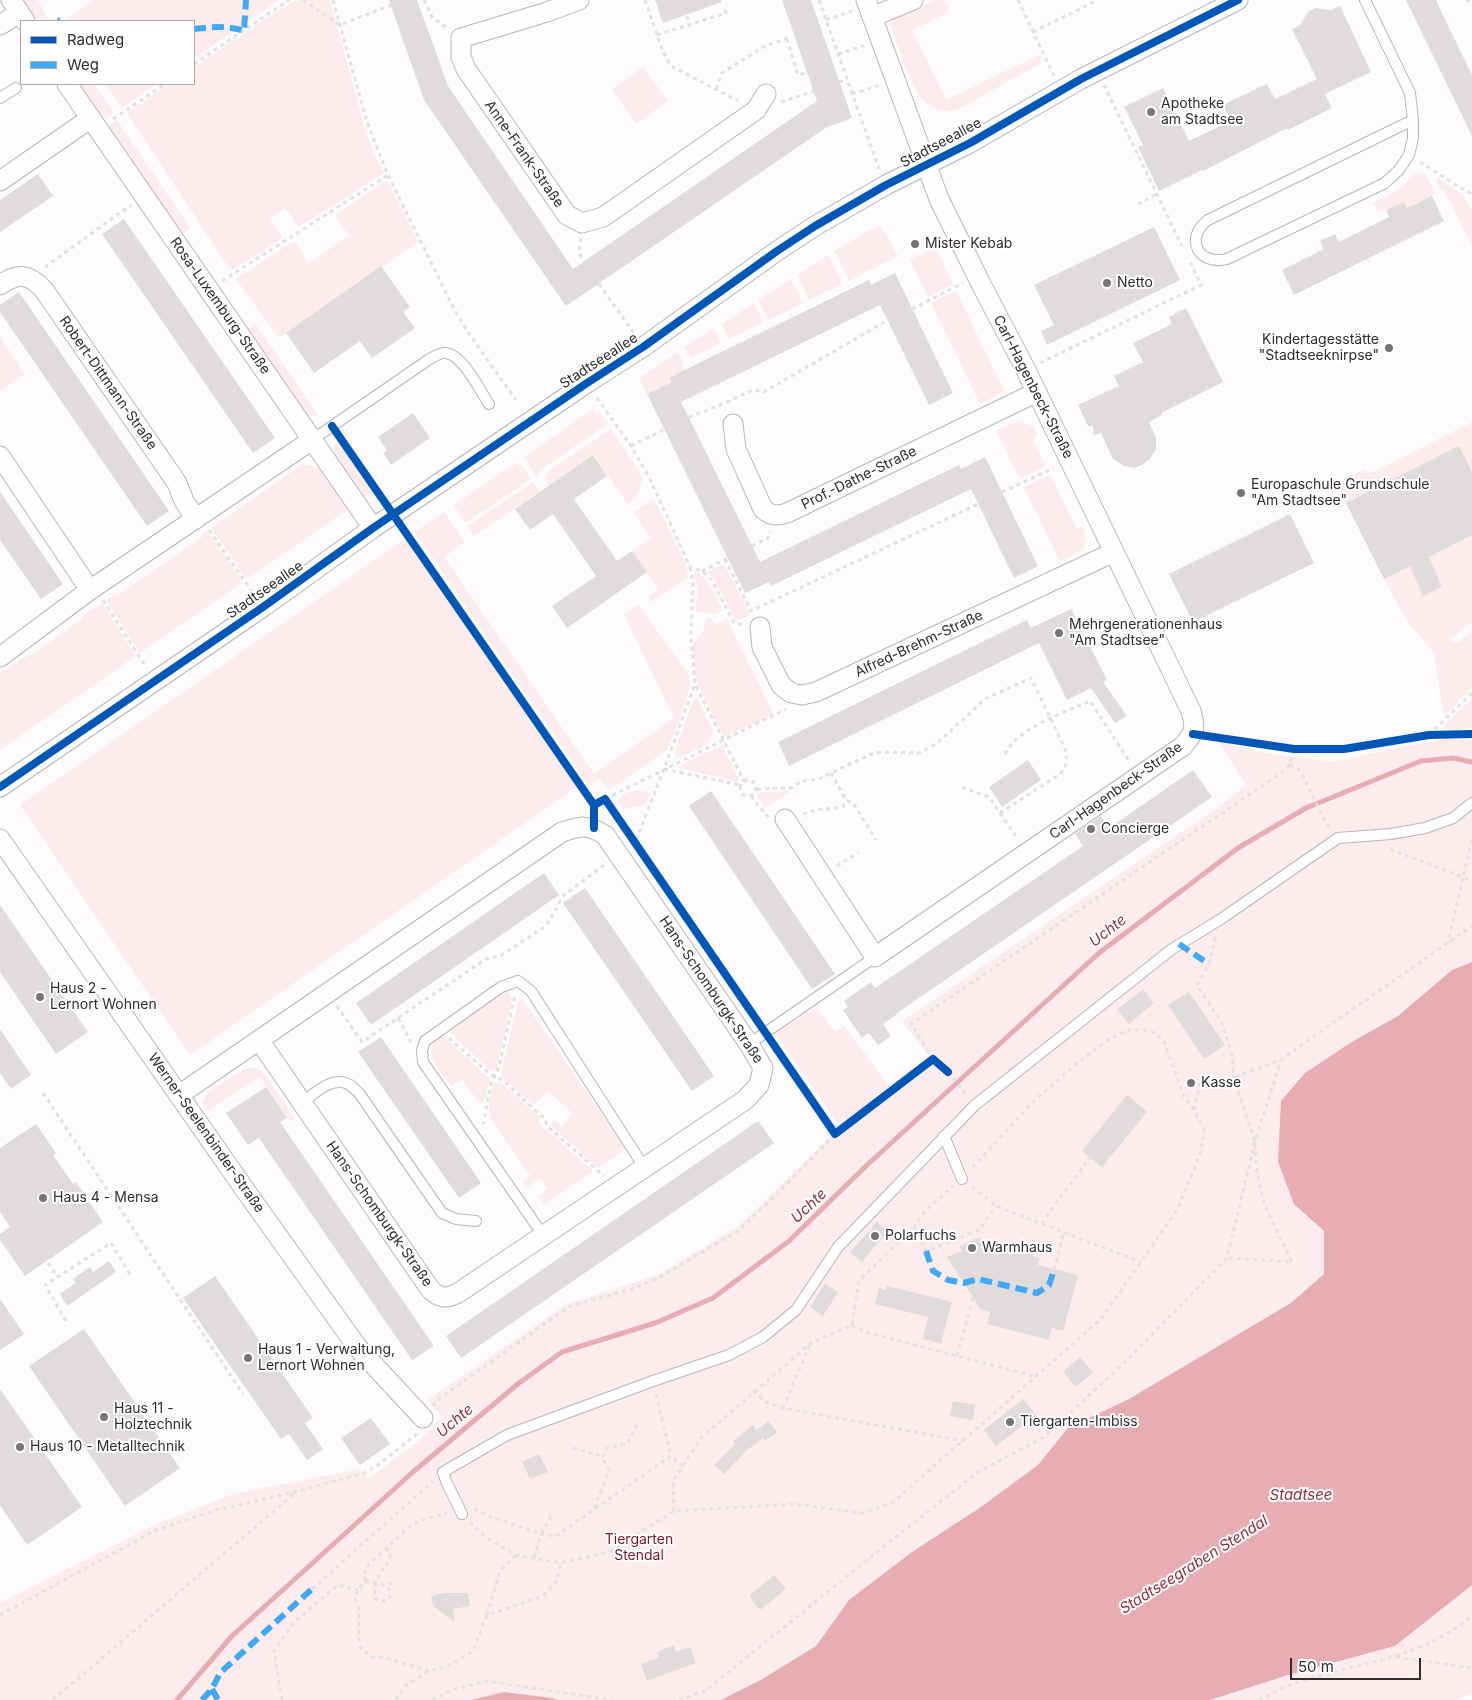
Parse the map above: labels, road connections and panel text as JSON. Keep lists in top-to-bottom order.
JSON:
{
  "streets": {
    "street": [
      "Stadtseeallee",
      "Anne-Frank-Straße",
      "Rosa-Luxemburg-Straße",
      "Robert-Dittmann-Straße",
      "Carl-Hagenbeck-Straße",
      "Prof.-Dathe-Straße",
      "Alfred-Brehm-Straße",
      "Hans-Schomburgk-Straße",
      "Werner-Seelenbinder-Straße"
    ]
  },
  "crossings": [
    ["Stadtseeallee", "Rosa-Luxemburg-Straße"],
    ["Stadtseeallee", "Carl-Hagenbeck-Straße"],
    ["Carl-Hagenbeck-Straße", "Prof.-Dathe-Straße"],
    ["Carl-Hagenbeck-Straße", "Alfred-Brehm-Straße"],
    ["Hans-Schomburgk-Straße", "Werner-Seelenbinder-Straße"]
  ],
  "water": ["Uchte", "Stadtsee", "Stadtseegraben Stendal"],
  "parks": ["Tiergarten Stendal"],
  "places": [
    "Apotheke am Stadtsee",
    "Mister Kebab",
    "Netto",
    "Kindertagesstätte \"Stadtseeknirpse\"",
    "Europaschule Grundschule \"Am Stadtsee\"",
    "Mehrgenerationenhaus \"Am Stadtsee\"",
    "Concierge",
    "Haus 2 - Lernort Wohnen",
    "Kasse",
    "Haus 4 - Mensa",
    "Polarfuchs",
    "Warmhaus",
    "Haus 1 - Verwaltung, Lernort Wohnen",
    "Haus 11 - Holztechnik",
    "Tiergarten-Imbiss",
    "Haus 10 - Metalltechnik"
  ],
  "legend": ["Radweg", "Weg"],
  "scale_bar": "50 m"
}
